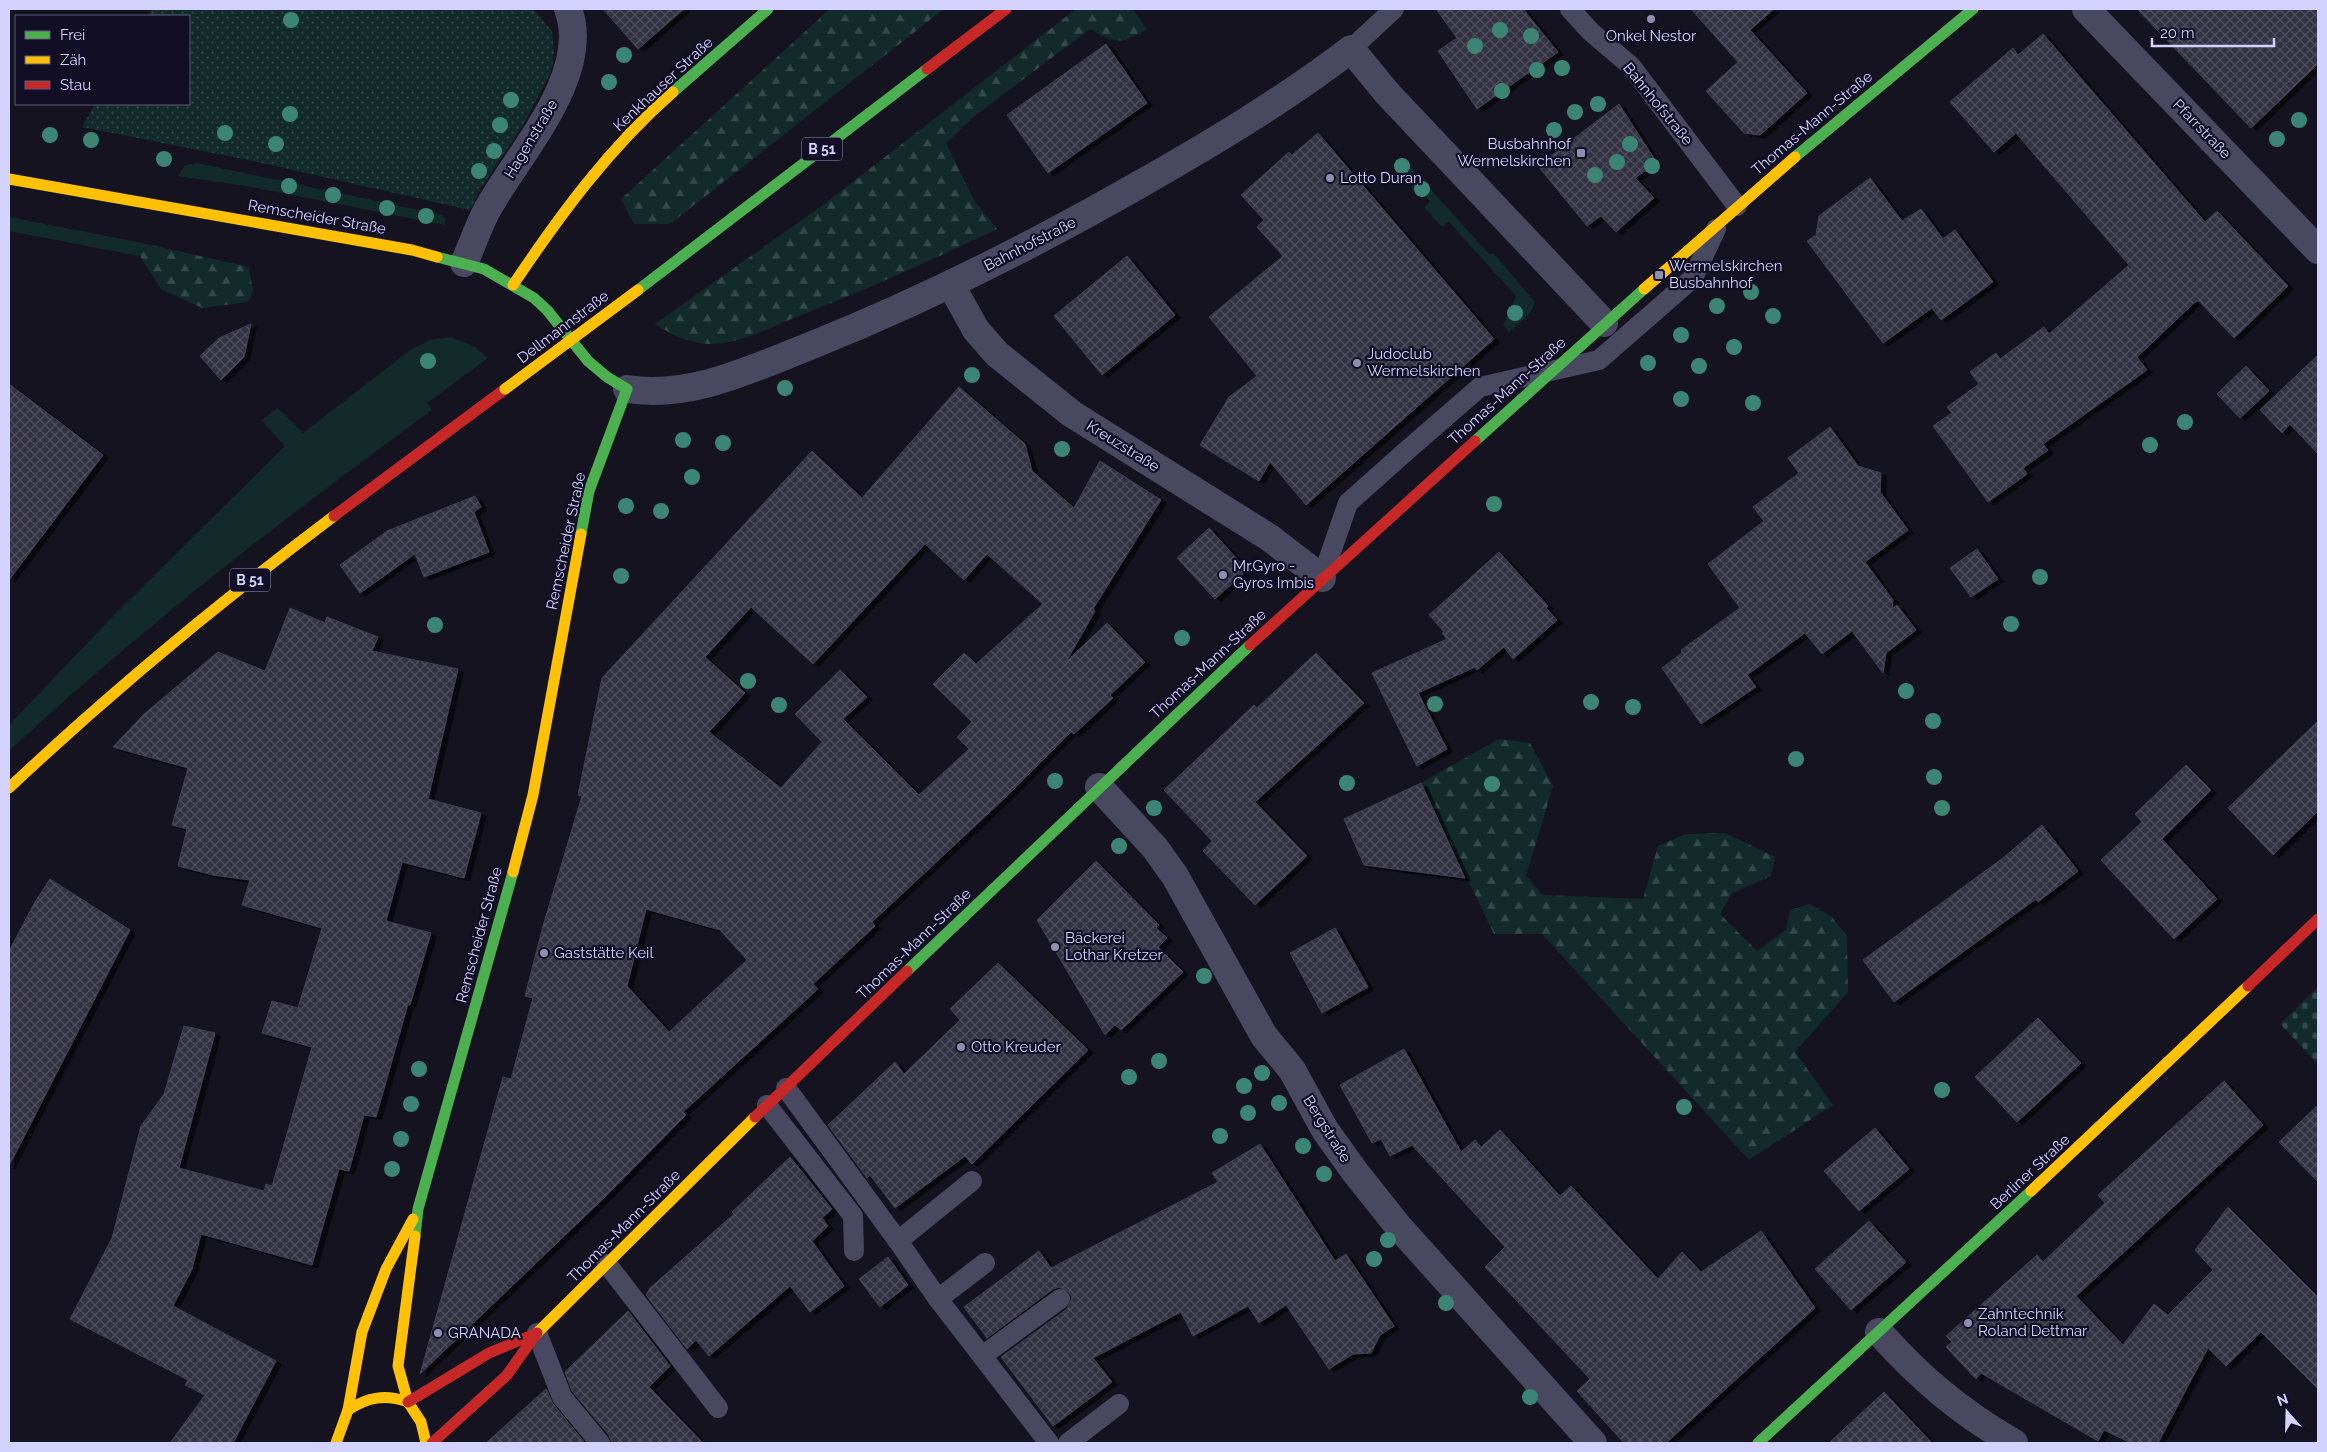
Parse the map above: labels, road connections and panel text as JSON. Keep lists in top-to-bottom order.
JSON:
{
  "streets": {
    "street": [
      "Kenkhauser Straße",
      "Bahnhofstraße",
      "Thomas-Mann-Straße",
      "Pfarrstraße",
      "Hagenstraße",
      "B 51",
      "Remscheider Straße",
      "Dellmannstraße",
      "Kreuzstraße",
      "Bergstraße",
      "Berliner Straße"
    ]
  },
  "crossings": [
    ["Kenkhauser Straße", "Remscheider Straße"],
    ["Bahnhofstraße", "Thomas-Mann-Straße"],
    ["Bahnhofstraße", "Remscheider Straße"],
    ["Bahnhofstraße", "Kreuzstraße"],
    ["Thomas-Mann-Straße", "Remscheider Straße"],
    ["Thomas-Mann-Straße", "Kreuzstraße"],
    ["Thomas-Mann-Straße", "Bergstraße"],
    ["Hagenstraße", "Remscheider Straße"]
  ],
  "places": {
    "other": [
      "Onkel Nestor",
      "Lotto Duran",
      "Judoclub Wermelskirchen",
      "Mr.Gyro - Gyros Imbis",
      "Bäckerei Lothar Kretzer",
      "Gaststätte Keil",
      "Otto Kreuder",
      "Zahntechnik Roland Dettmar",
      "GRANADA"
    ],
    "transit": ["Busbahnhof Wermelskirchen", "Wermelskirchen Busbahnhof"]
  },
  "legend": ["Frei", "Zäh", "Stau"],
  "scale_bar": "20 m",
  "north": "top"
}
